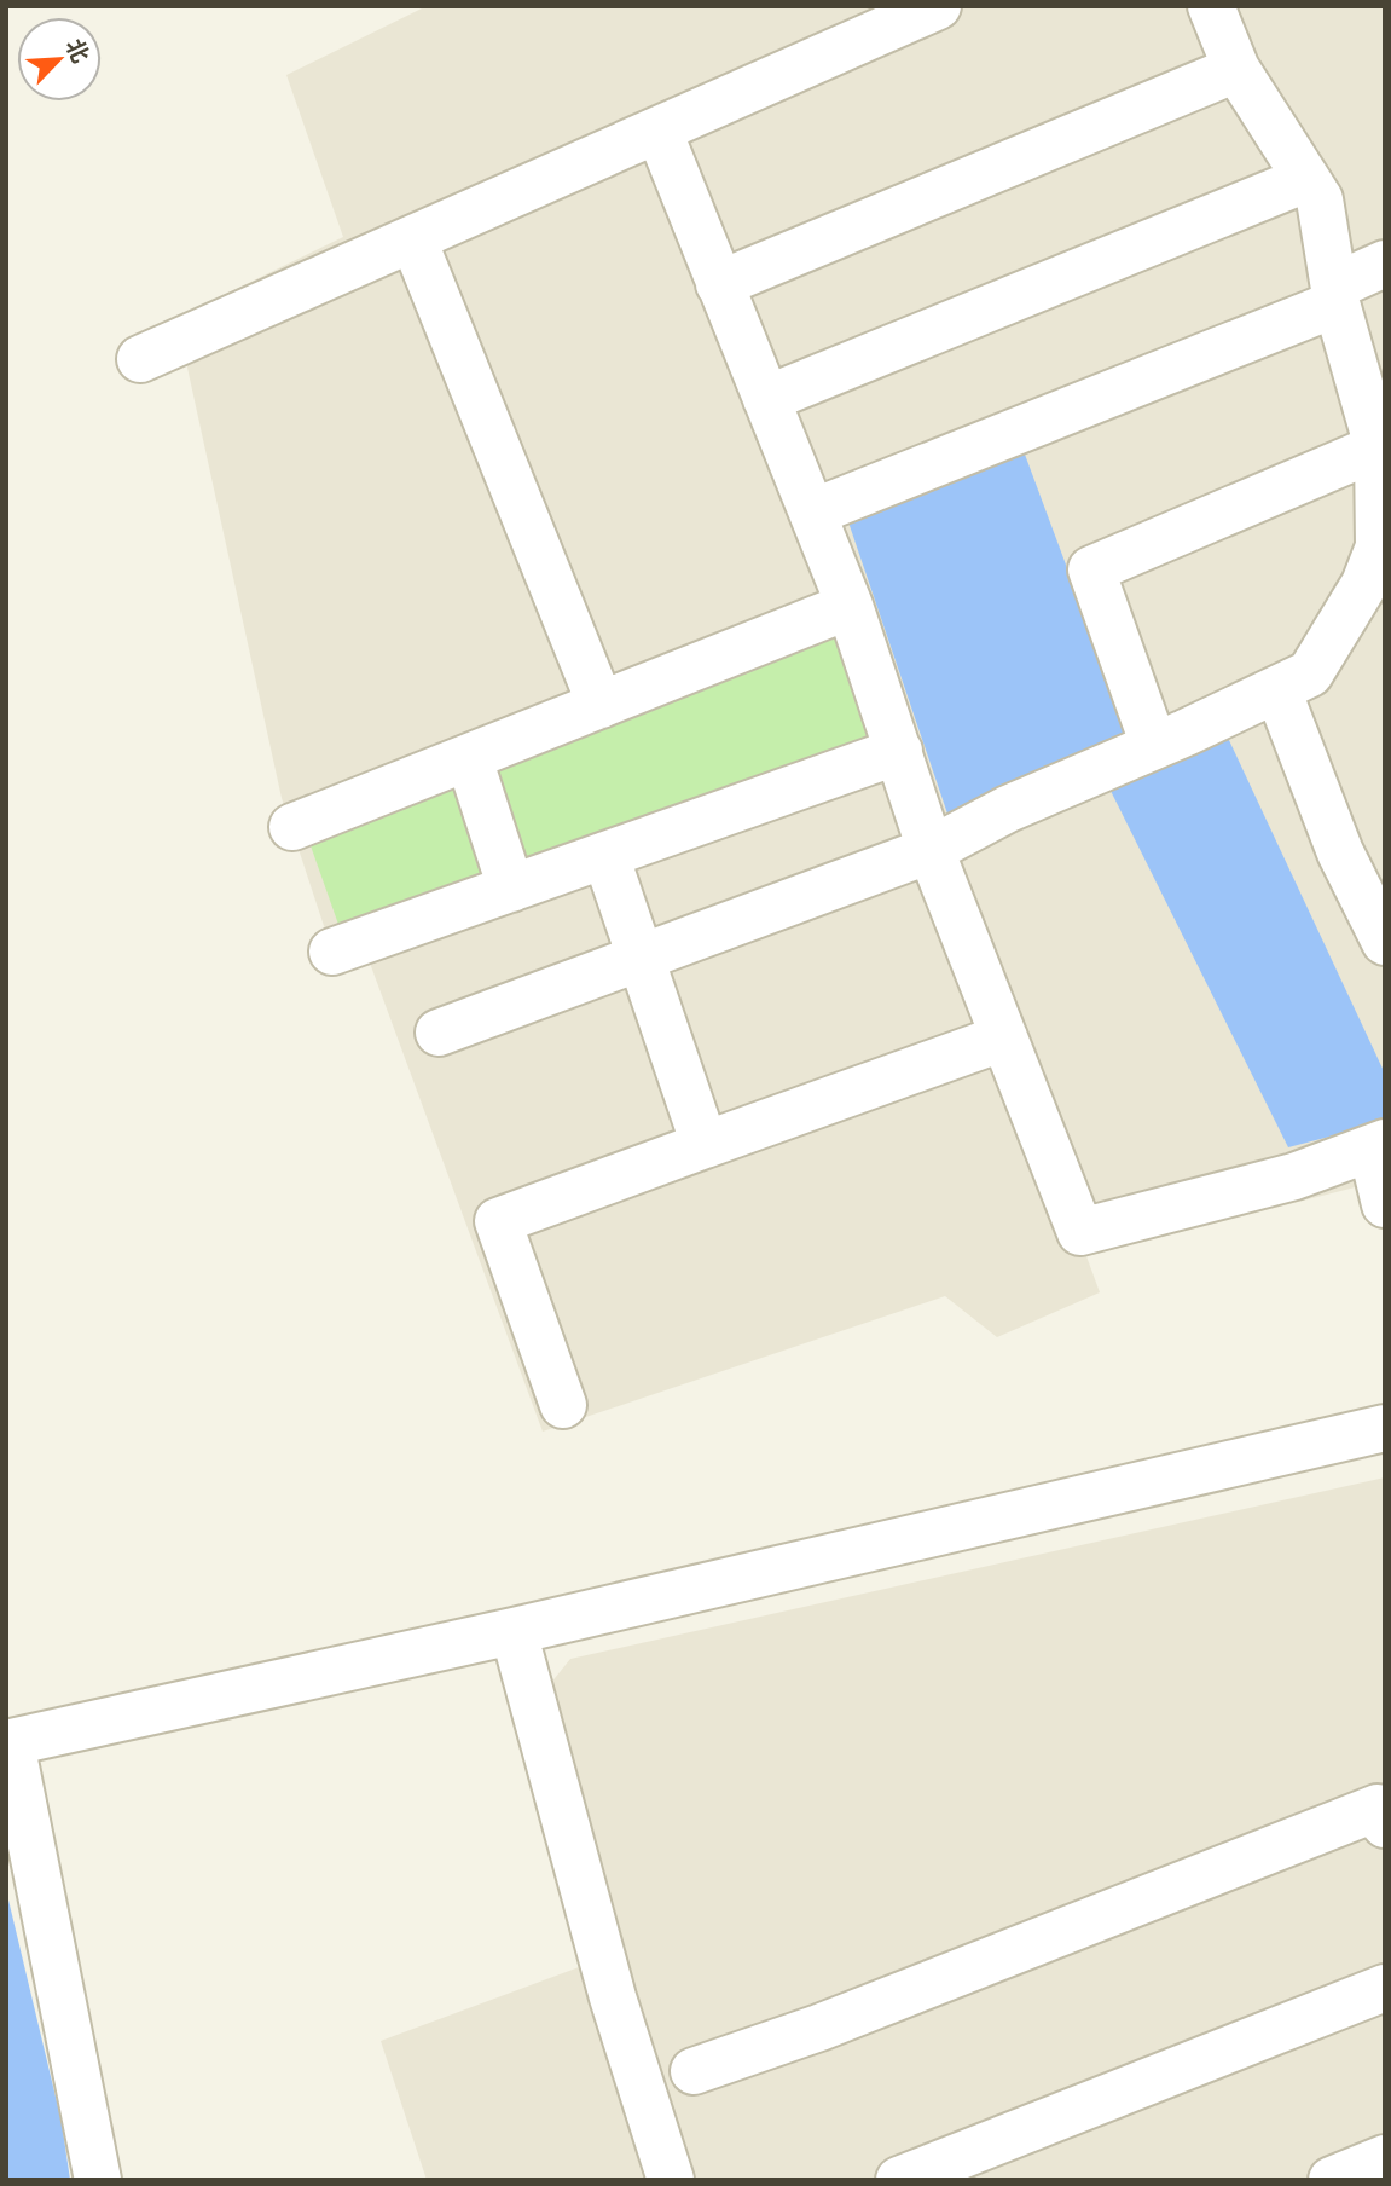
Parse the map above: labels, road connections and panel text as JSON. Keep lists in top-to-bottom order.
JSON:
{
  "north": "top right"
}
